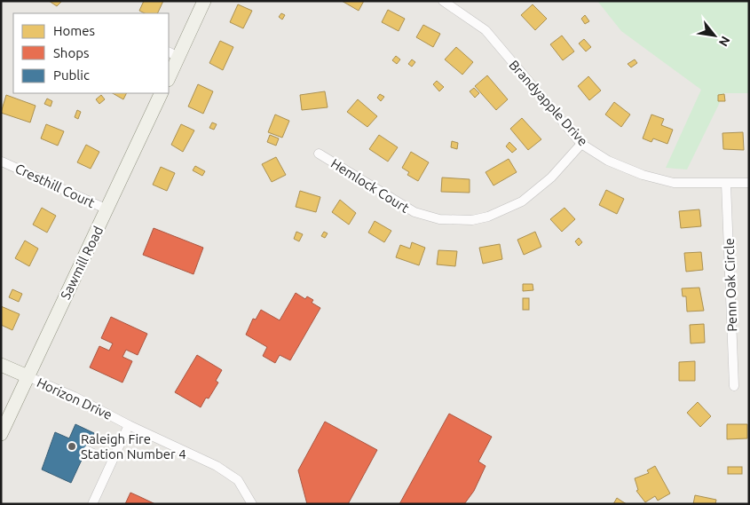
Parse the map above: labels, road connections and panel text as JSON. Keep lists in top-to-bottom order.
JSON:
{
  "streets": {
    "street": [
      "Brandyapple Drive",
      "Cresthill Court",
      "Hemlock Court",
      "Sawmill Road",
      "Penn Oak Circle",
      "Horizon Drive"
    ]
  },
  "crossings": [
    ["Brandyapple Drive", "Hemlock Court"],
    ["Brandyapple Drive", "Penn Oak Circle"],
    ["Cresthill Court", "Sawmill Road"],
    ["Sawmill Road", "Horizon Drive"]
  ],
  "places": ["Raleigh Fire Station Number 4"],
  "legend": ["Homes", "Shops", "Public"],
  "north": "bottom right"
}
